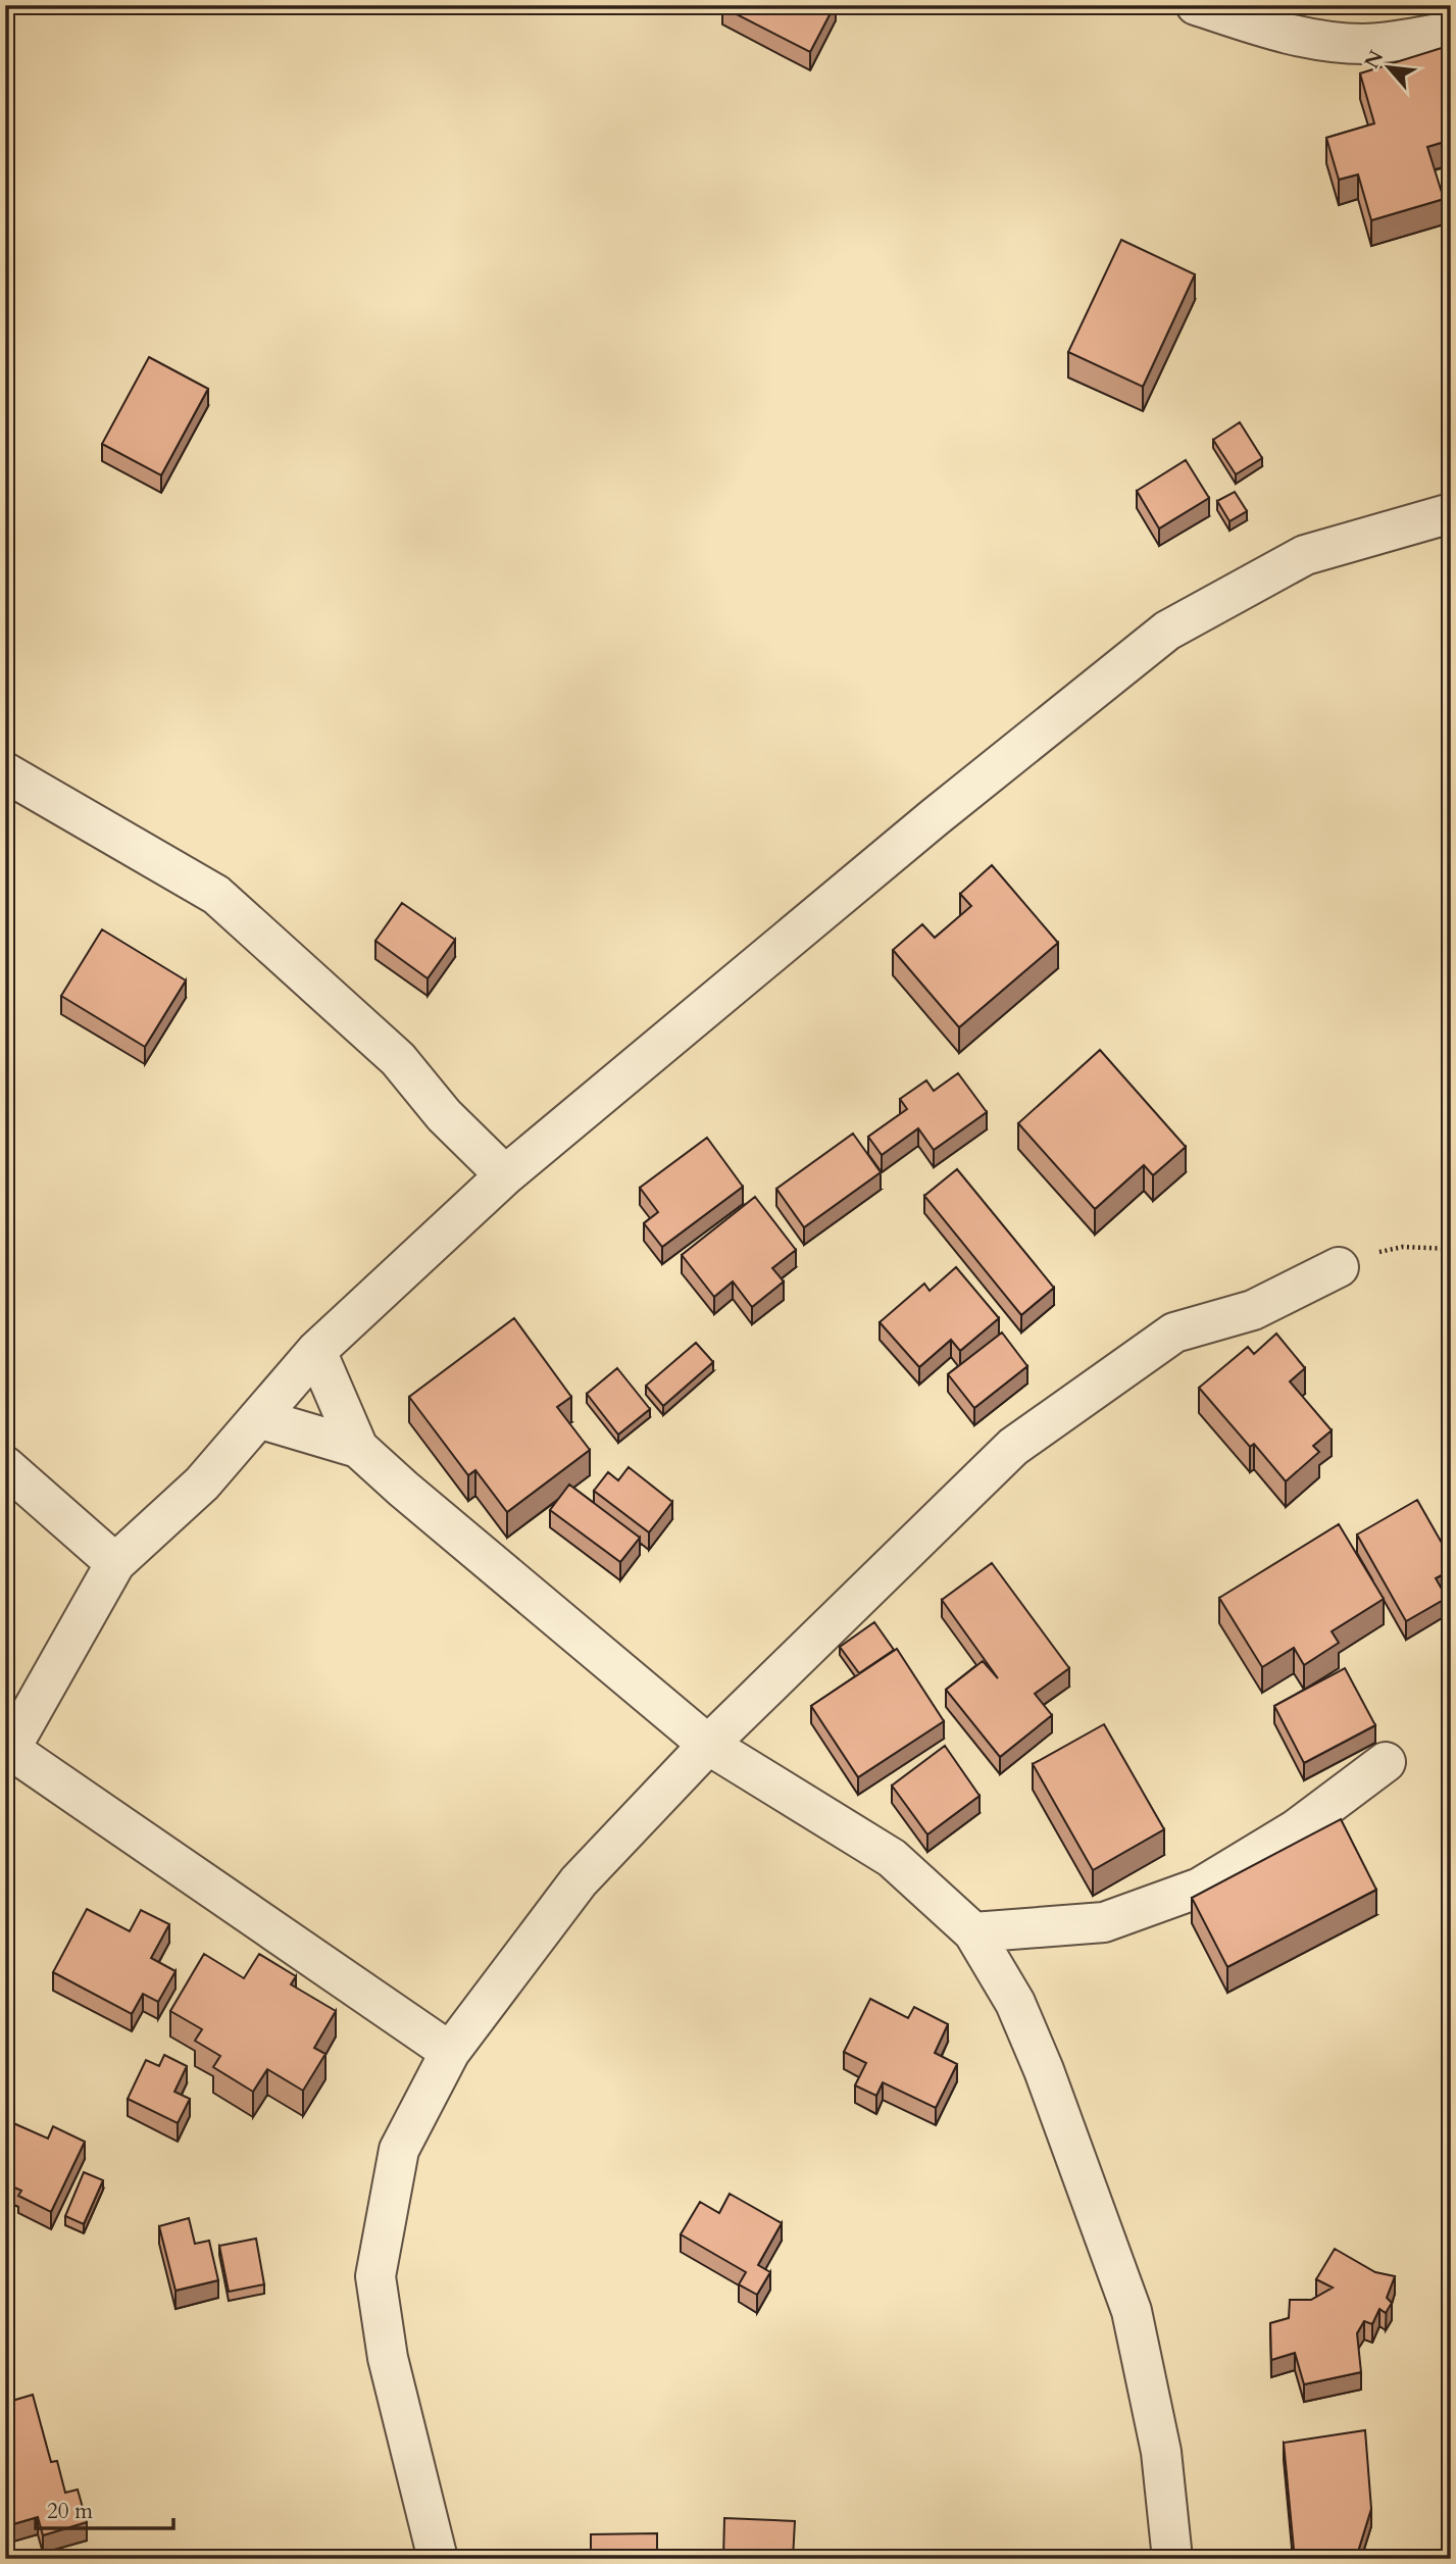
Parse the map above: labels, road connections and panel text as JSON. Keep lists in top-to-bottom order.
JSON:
{
  "scale_bar": "20 m",
  "north": "top left"
}
